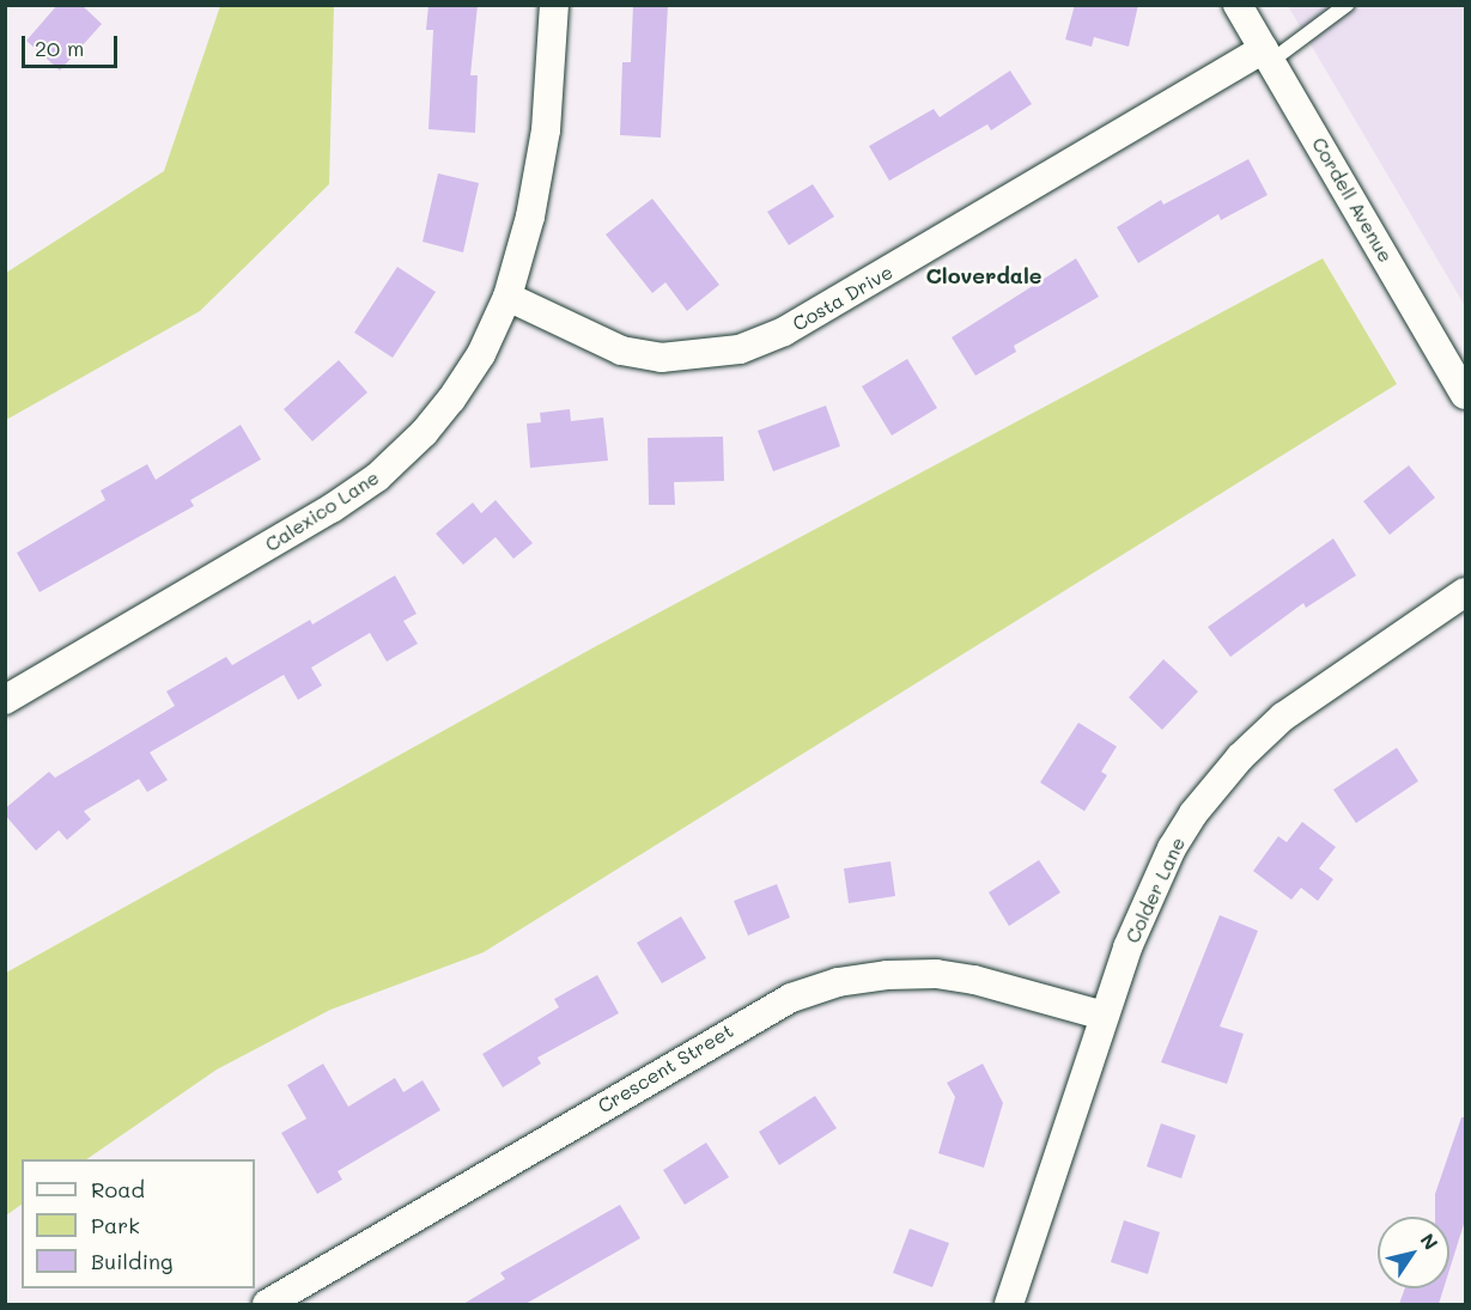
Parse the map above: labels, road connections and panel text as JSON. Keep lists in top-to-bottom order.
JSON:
{
  "streets": {
    "street": [
      "Cordell Avenue",
      "Costa Drive",
      "Calexico Lane",
      "Colder Lane",
      "Crescent Street"
    ]
  },
  "crossings": [
    ["Cordell Avenue", "Costa Drive"],
    ["Costa Drive", "Calexico Lane"],
    ["Colder Lane", "Crescent Street"]
  ],
  "districts": ["Cloverdale"],
  "legend": ["Road", "Park", "Building"],
  "scale_bar": "20 m",
  "north": "top right"
}
